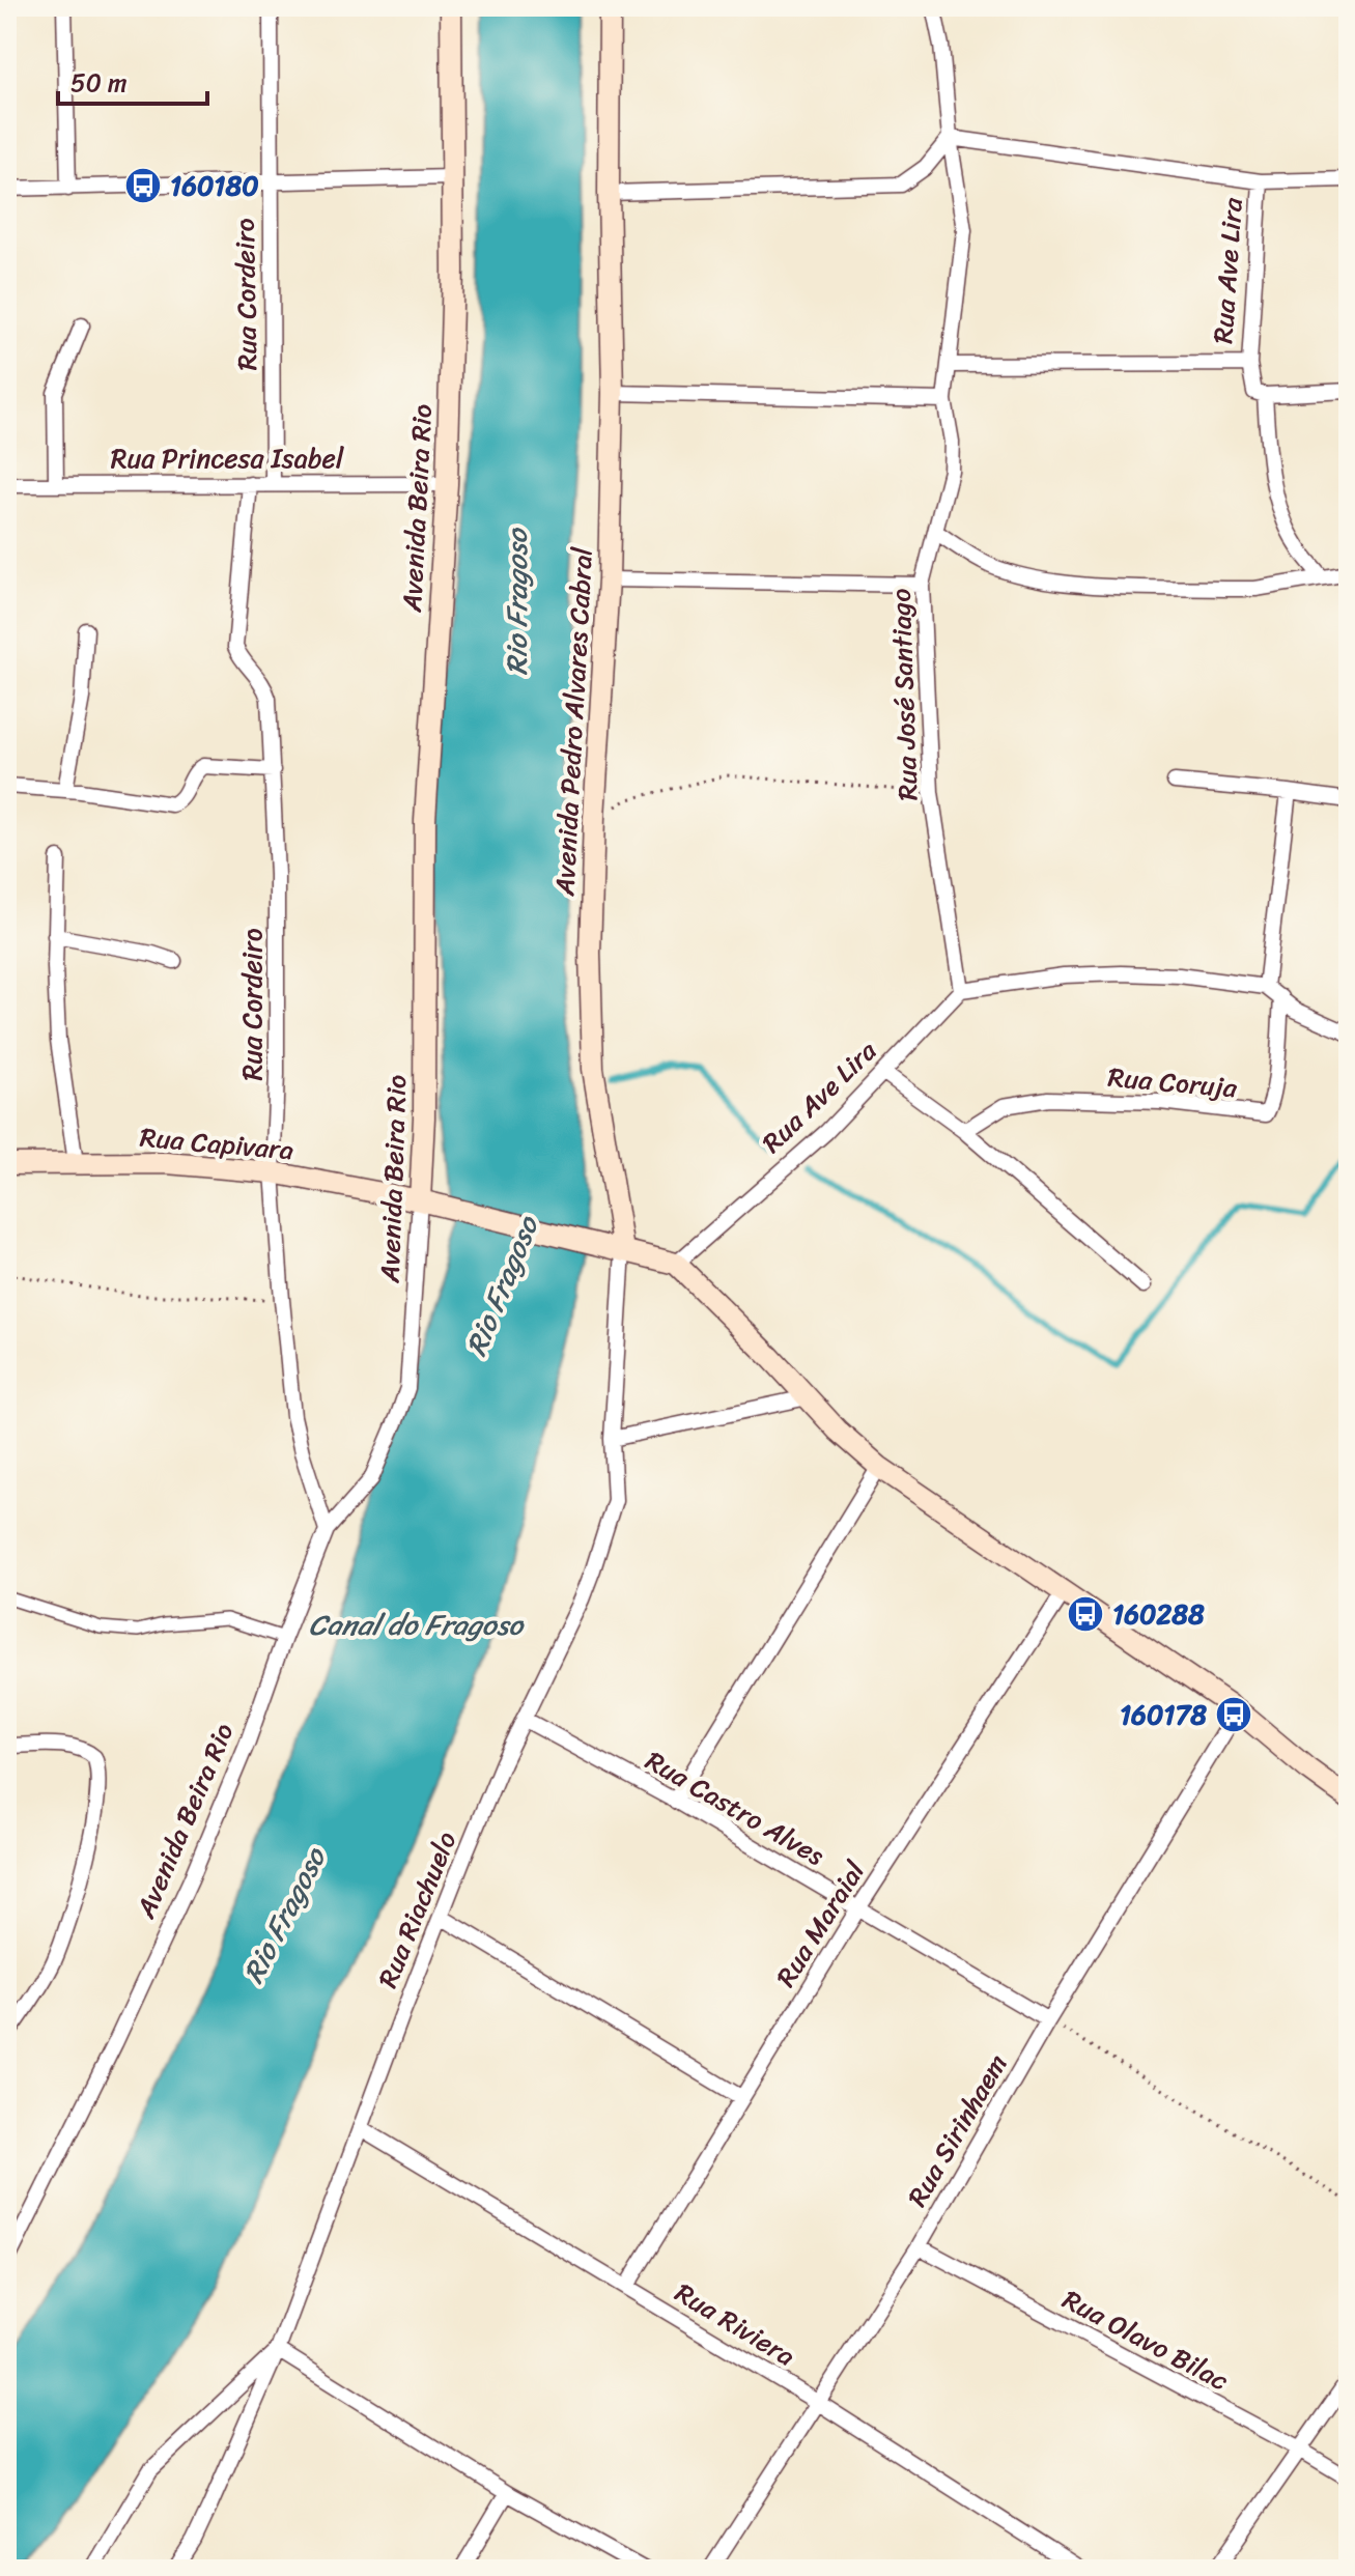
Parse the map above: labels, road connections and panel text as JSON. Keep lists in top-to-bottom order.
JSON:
{
  "streets": {
    "main road": ["Avenida Beira Rio", "Avenida Pedro Alvares Cabral", "Rua Capivara"],
    "street": [
      "Rua Ave Lira",
      "Rua Cordeiro",
      "Rua Princesa Isabel",
      "Rua José Santiago",
      "Rua Coruja",
      "Rua Castro Alves",
      "Rua Riachuelo",
      "Rua Maraial",
      "Rua Sirinhaem",
      "Rua Riviera",
      "Rua Olavo Bilac"
    ]
  },
  "crossings": [
    ["Rua Ave Lira", "Rua José Santiago"],
    ["Rua Cordeiro", "Rua Princesa Isabel"],
    ["Rua Cordeiro", "Avenida Beira Rio"],
    ["Rua Cordeiro", "Rua Capivara"],
    ["Rua Princesa Isabel", "Avenida Beira Rio"],
    ["Avenida Beira Rio", "Rua Capivara"],
    ["Avenida Pedro Alvares Cabral", "Rua Riachuelo"],
    ["Rua Castro Alves", "Rua Riachuelo"],
    ["Rua Castro Alves", "Rua Maraial"],
    ["Rua Castro Alves", "Rua Sirinhaem"],
    ["Rua Riachuelo", "Rua Riviera"],
    ["Rua Maraial", "Rua Riviera"],
    ["Rua Sirinhaem", "Rua Riviera"],
    ["Rua Sirinhaem", "Rua Olavo Bilac"]
  ],
  "water": ["Rio Fragoso", "Canal do Fragoso"],
  "places": {
    "bus stop": ["160180", "160288", "160178"]
  },
  "scale_bar": "50 m"
}
